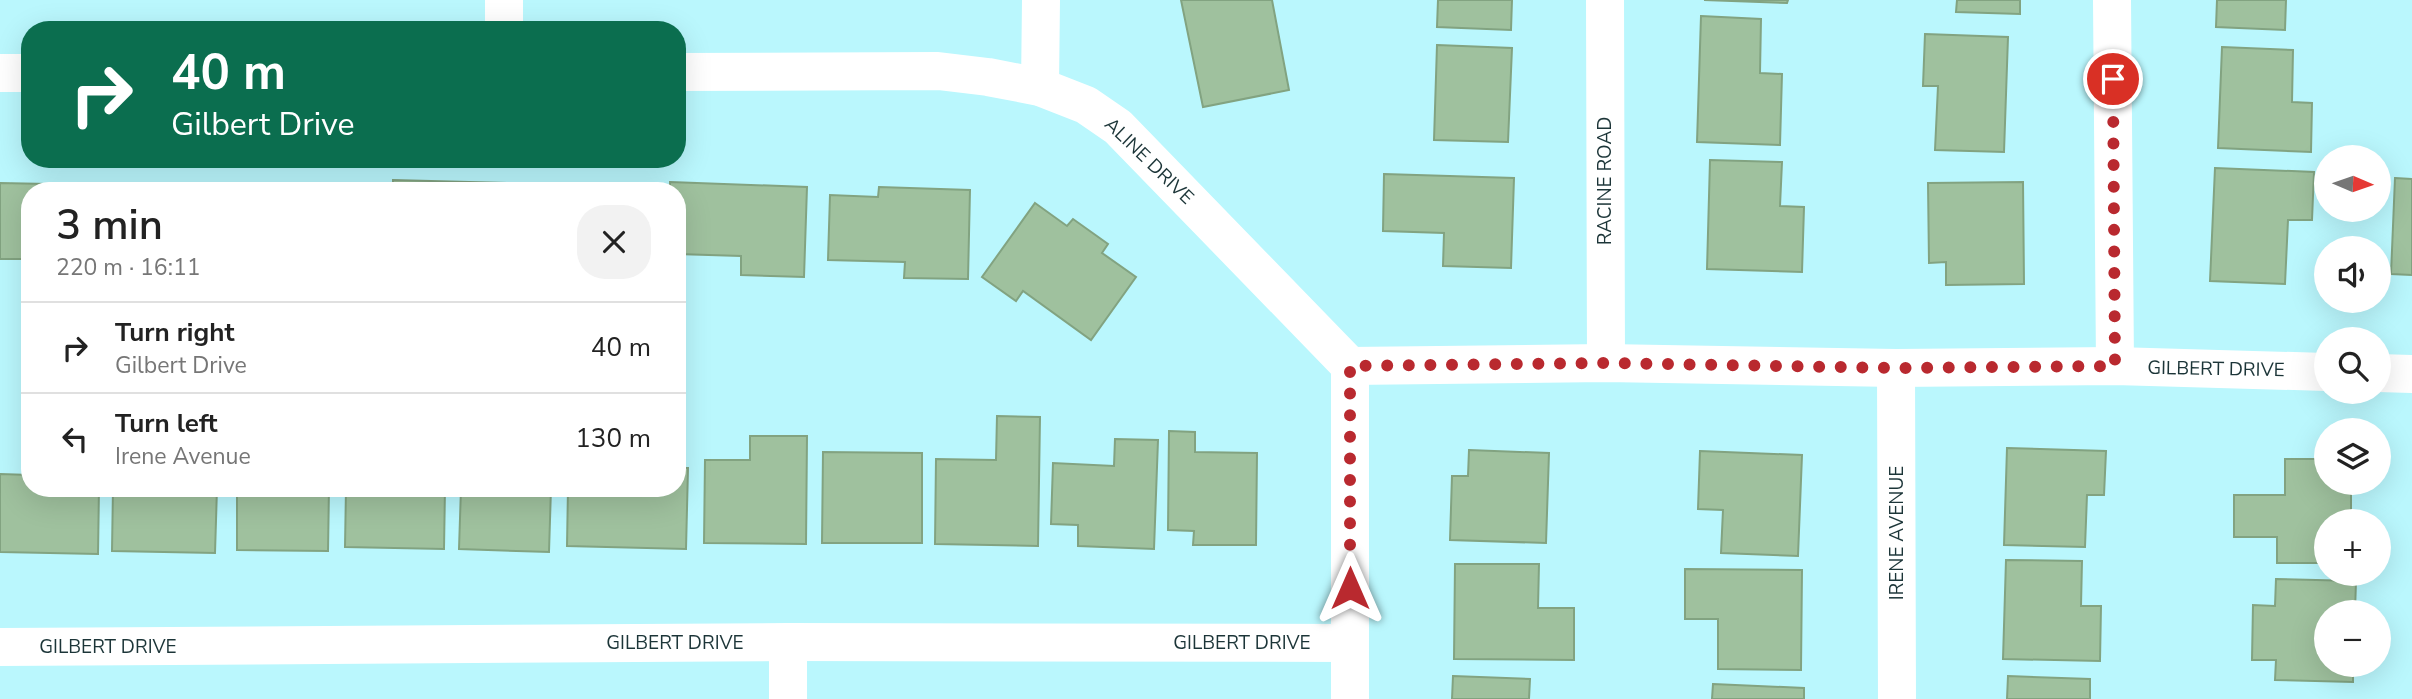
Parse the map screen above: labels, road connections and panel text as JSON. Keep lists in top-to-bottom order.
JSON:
{
  "streets": {
    "street": [
      "ALINE DRIVE",
      "RACINE ROAD",
      "GILBERT DRIVE",
      "IRENE AVENUE"
    ]
  },
  "crossings": [
    ["ALINE DRIVE", "GILBERT DRIVE"],
    ["RACINE ROAD", "GILBERT DRIVE"],
    ["GILBERT DRIVE", "IRENE AVENUE"]
  ],
  "north": "right",
  "page": {
    "turn": ["40 m", "Gilbert Drive"],
    "map_buttons": ["+", "−"],
    "heading": ["3 min", "220 m · 16:11"],
    "list": [
      {
        "name": "Turn right",
        "note": "Gilbert Drive",
        "value": "40 m"
      },
      {
        "name": "Turn left",
        "note": "Irene Avenue",
        "value": "130 m"
      }
    ]
  }
}
